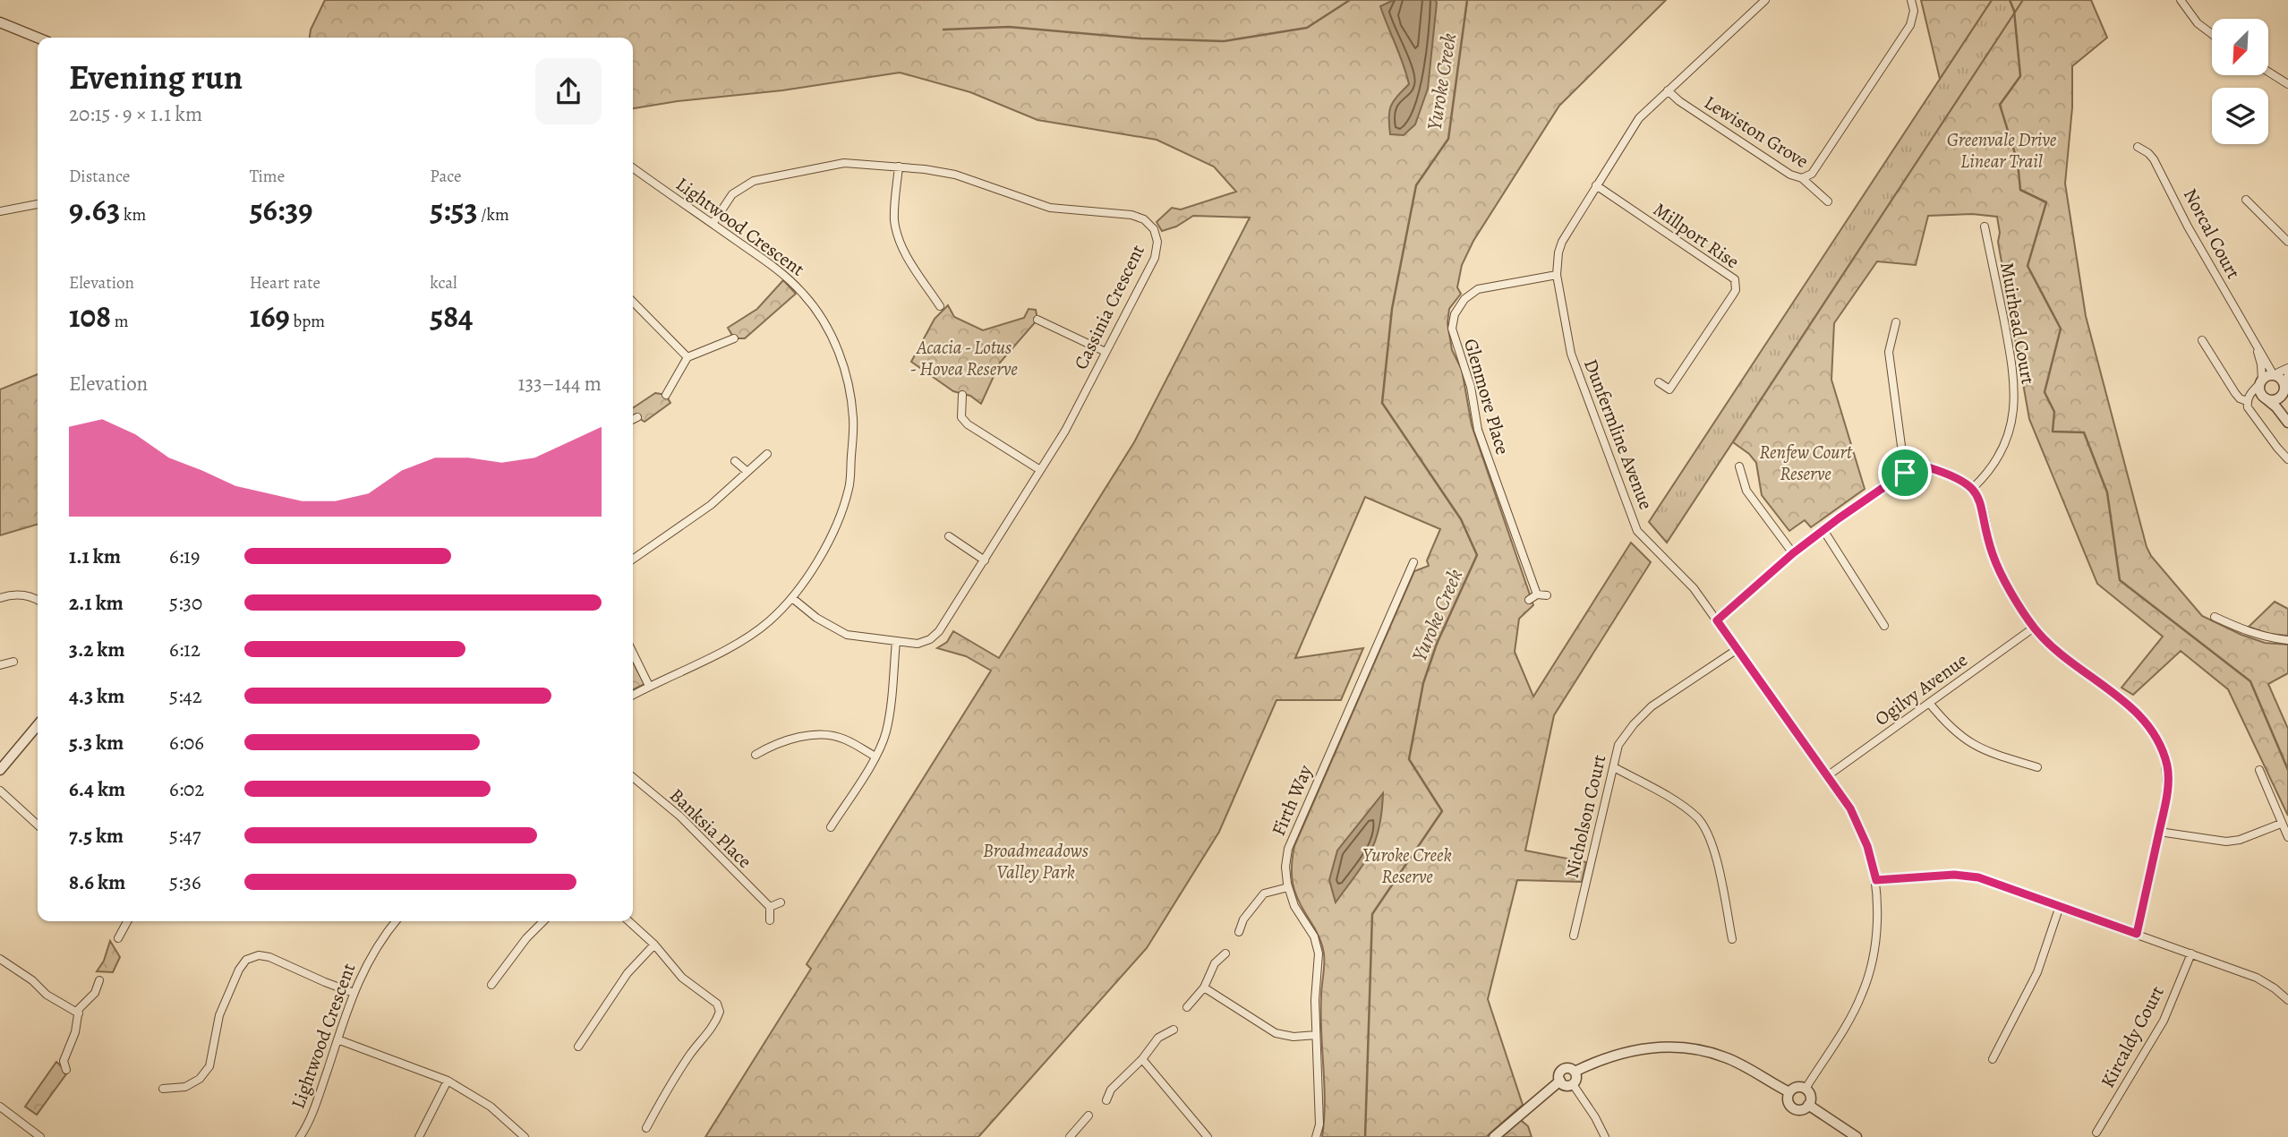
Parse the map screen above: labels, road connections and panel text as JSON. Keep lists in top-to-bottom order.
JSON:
{
  "streets": {
    "street": [
      "Lewiston Grove",
      "Lightwood Crescent",
      "Norcal Court",
      "Millport Rise",
      "Cassinia Crescent",
      "Muirhead Court",
      "Glenmore Place",
      "Dunfermline Avenue",
      "Ogilvy Avenue",
      "Firth Way",
      "Nicholson Court",
      "Banksia Place",
      "Kircaldy Court"
    ]
  },
  "crossings": [
    ["Lewiston Grove", "Dunfermline Avenue"],
    ["Lightwood Crescent", "Cassinia Crescent"],
    ["Millport Rise", "Dunfermline Avenue"],
    ["Glenmore Place", "Dunfermline Avenue"],
    ["Dunfermline Avenue", "Ogilvy Avenue"],
    ["Dunfermline Avenue", "Nicholson Court"]
  ],
  "water": ["Yuroke Creek"],
  "parks": [
    "Greenvale Drive Linear Trail",
    "Acacia - Lotus - Hovea Reserve",
    "Renfew Court Reserve",
    "Broadmeadows Valley Park",
    "Yuroke Creek Reserve"
  ],
  "north": "bottom left",
  "page": {
    "heading": ["Evening run", "20:15 · 9 × 1.1 km"],
    "stats": [
      ["Distance", "9.63 km"],
      ["Time", "56:39"],
      ["Pace", "5:53 /km"],
      ["Elevation", "108 m"],
      ["Heart rate", "169 bpm"],
      ["kcal", "584"]
    ],
    "chart": ["Elevation", "133–144 m"],
    "list": [
      {
        "name": "1.1 km",
        "note": "6:19"
      },
      {
        "name": "2.1 km",
        "note": "5:30"
      },
      {
        "name": "3.2 km",
        "note": "6:12"
      },
      {
        "name": "4.3 km",
        "note": "5:42"
      },
      {
        "name": "5.3 km",
        "note": "6:06"
      },
      {
        "name": "6.4 km",
        "note": "6:02"
      },
      {
        "name": "7.5 km",
        "note": "5:47"
      },
      {
        "name": "8.6 km",
        "note": "5:36"
      }
    ]
  }
}
